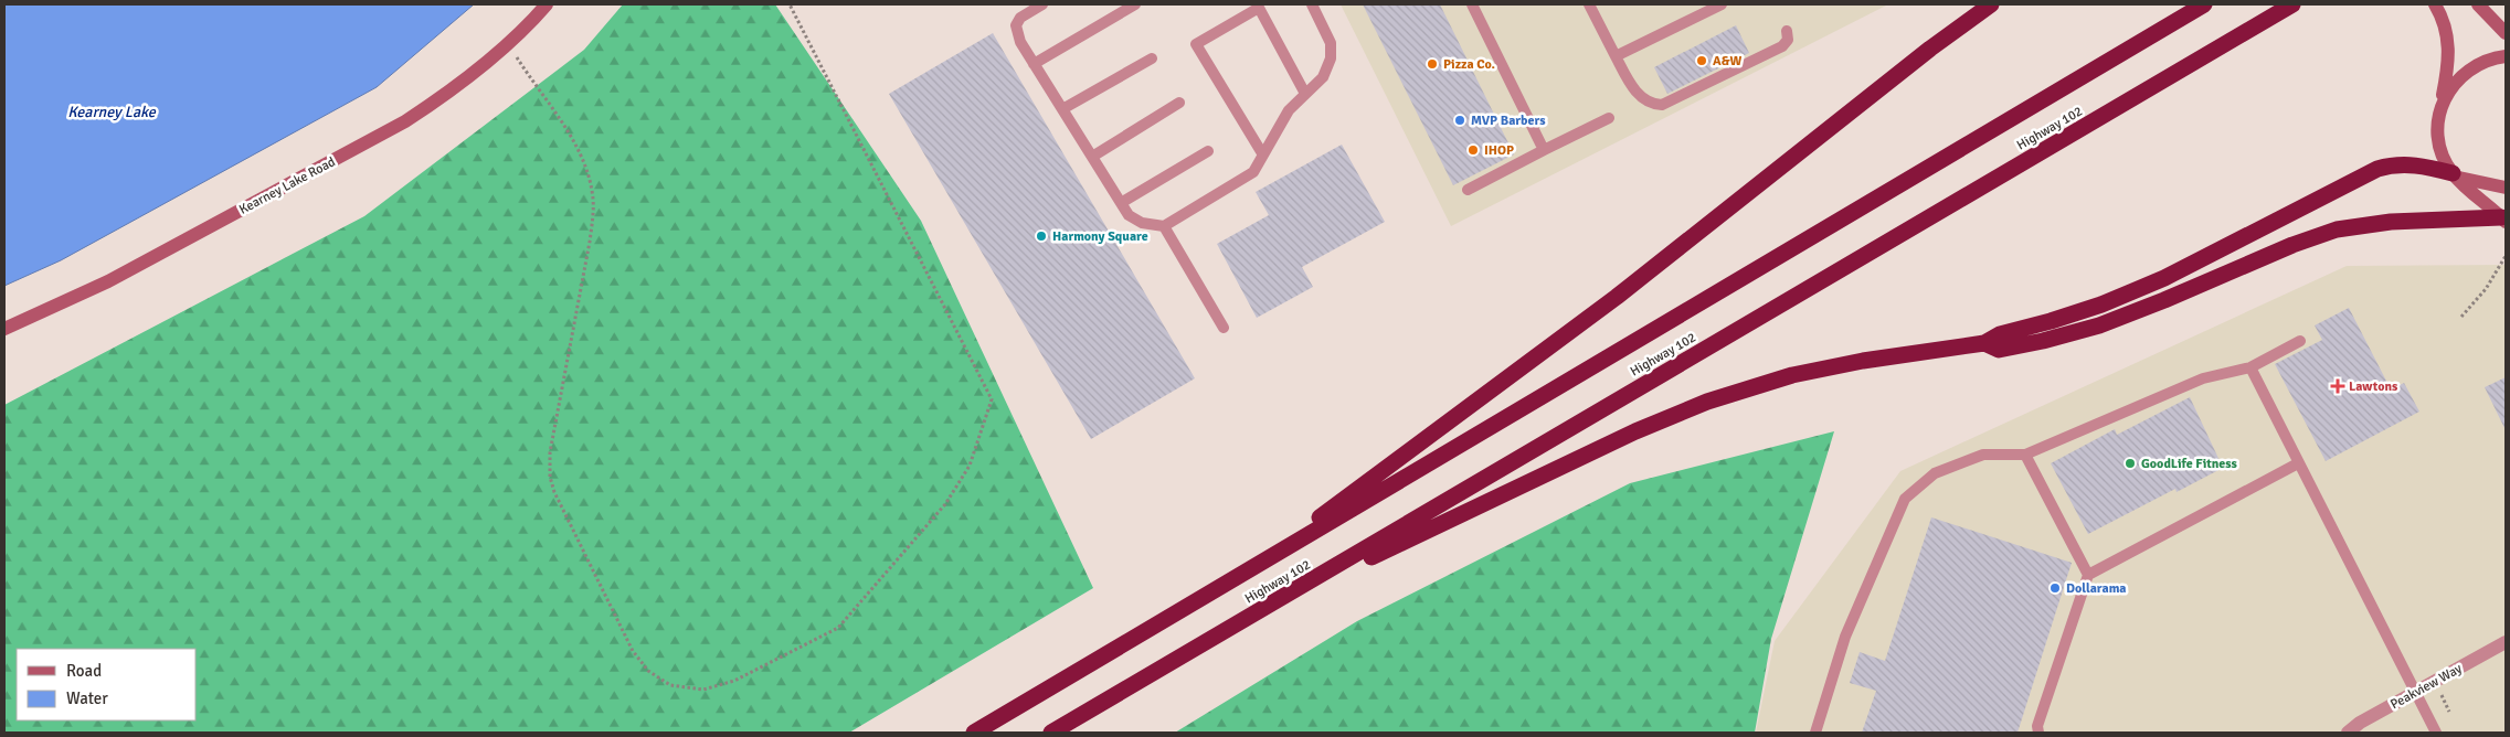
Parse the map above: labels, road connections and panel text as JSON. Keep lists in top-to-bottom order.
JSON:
{
  "streets": {
    "highway": ["Highway 102"],
    "main road": ["Kearney Lake Road"],
    "street": ["Peakview Way"]
  },
  "water": ["Kearney Lake"],
  "places": {
    "other": [
      "A&W",
      "Pizza Co.",
      "MVP Barbers",
      "IHOP",
      "Harmony Square",
      "GoodLife Fitness",
      "Dollarama"
    ],
    "health": ["Lawtons"]
  },
  "legend": ["Road", "Water"]
}
